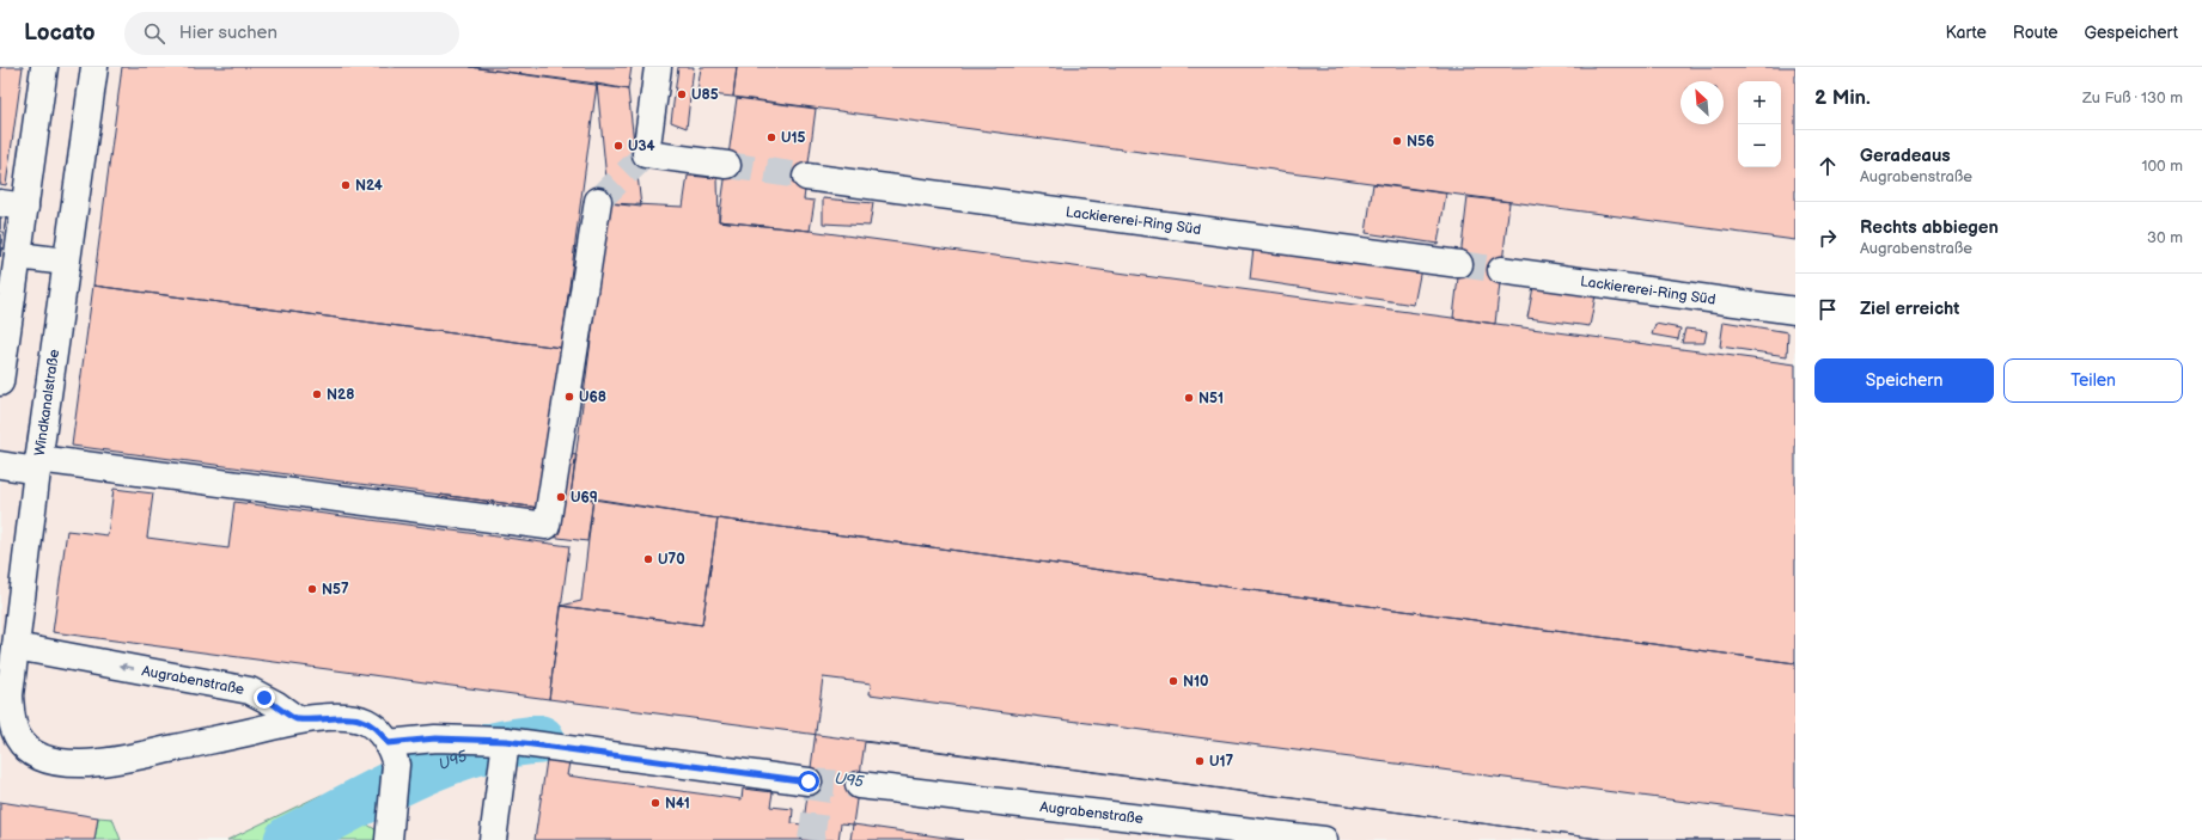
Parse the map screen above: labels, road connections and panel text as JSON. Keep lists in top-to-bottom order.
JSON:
{
  "streets": {
    "lane": ["Lackiererei-Ring Süd", "Windkanalstraße", "Augrabenstraße"]
  },
  "crossings": [
    ["Windkanalstraße", "Augrabenstraße"]
  ],
  "water": ["U95"],
  "places": [
    "U85",
    "U15",
    "N56",
    "U34",
    "N24",
    "N28",
    "U68",
    "N51",
    "U69",
    "U70",
    "N57",
    "N10",
    "U17",
    "N41"
  ],
  "north": "top left",
  "page": {
    "header": "Locato",
    "search": "Hier suchen",
    "nav": ["Karte", "Route", "Gespeichert"],
    "heading": ["2 Min.", "Zu Fuß · 130 m"],
    "map_buttons": ["+", "−"],
    "list": [
      ["Geradeaus", "Augrabenstraße", "100 m"],
      ["Rechts abbiegen", "Augrabenstraße", "30 m"],
      "Ziel erreicht"
    ],
    "buttons": ["Speichern", "Teilen"]
  }
}
